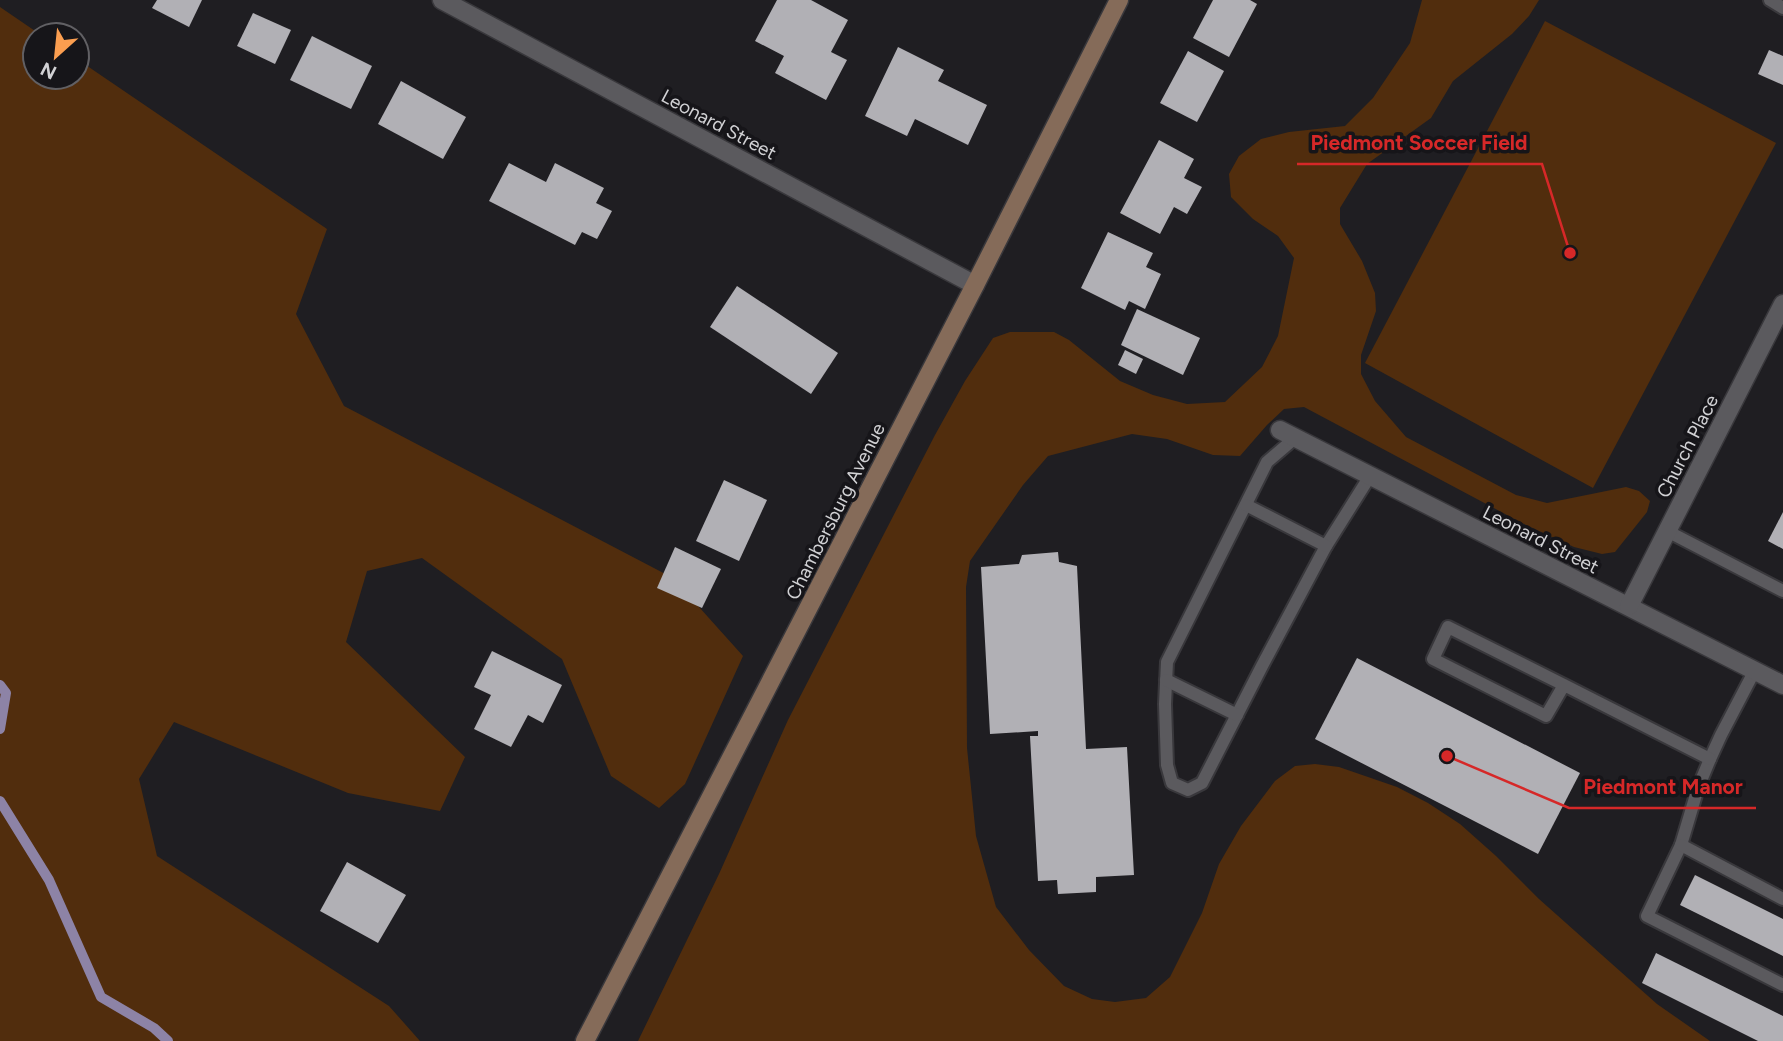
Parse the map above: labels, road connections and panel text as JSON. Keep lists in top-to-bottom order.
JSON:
{
  "streets": {
    "street": ["Leonard Street", "Church Place", "Chambersburg Avenue"]
  },
  "crossings": [
    ["Leonard Street", "Church Place"],
    ["Leonard Street", "Chambersburg Avenue"]
  ],
  "places": ["Piedmont Soccer Field", "Piedmont Manor"],
  "north": "bottom left"
}
